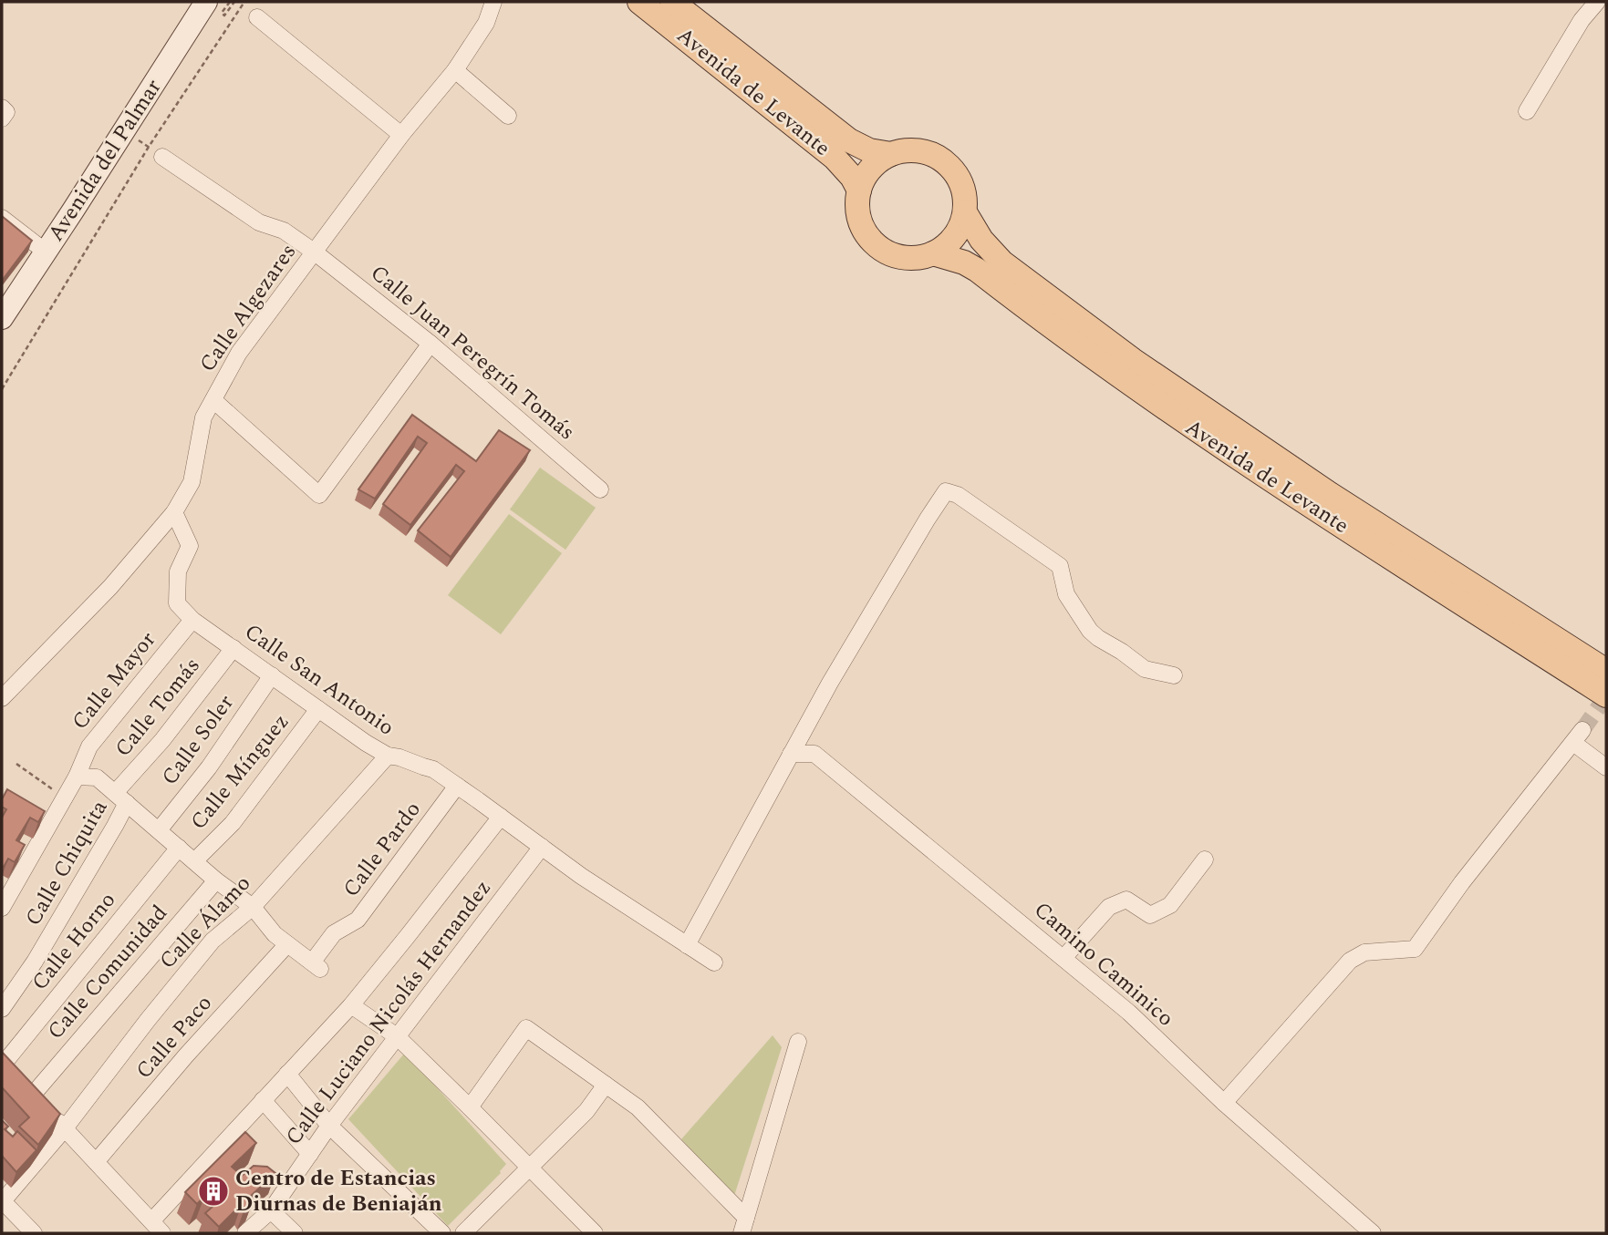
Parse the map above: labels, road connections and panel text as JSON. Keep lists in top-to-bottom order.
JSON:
{
  "streets": {
    "main road": ["Avenida de Levante", "Avenida del Palmar"],
    "street": [
      "Calle Algezares",
      "Calle Juan Peregrín Tomás",
      "Calle San Antonio",
      "Calle Mayor",
      "Calle Tomás",
      "Calle Soler",
      "Calle Mínguez",
      "Calle Pardo",
      "Calle Chiquita",
      "Calle Álamo",
      "Calle Horno",
      "Camino Caminico",
      "Calle Comunidad",
      "Calle Luciano Nicolás Hernandez",
      "Calle Paco"
    ]
  },
  "crossings": [
    ["Calle Algezares", "Calle Juan Peregrín Tomás"],
    ["Calle Algezares", "Calle San Antonio"],
    ["Calle San Antonio", "Calle Mayor"],
    ["Calle San Antonio", "Calle Tomás"],
    ["Calle San Antonio", "Calle Soler"],
    ["Calle San Antonio", "Calle Mínguez"],
    ["Calle San Antonio", "Calle Pardo"],
    ["Calle San Antonio", "Calle Álamo"],
    ["Calle San Antonio", "Calle Luciano Nicolás Hernandez"],
    ["Calle Tomás", "Calle Chiquita"],
    ["Calle Pardo", "Calle Paco"],
    ["Calle Álamo", "Calle Comunidad"]
  ],
  "places": {
    "building": ["Centro de Estancias Diurnas de Beniaján"]
  }
}
